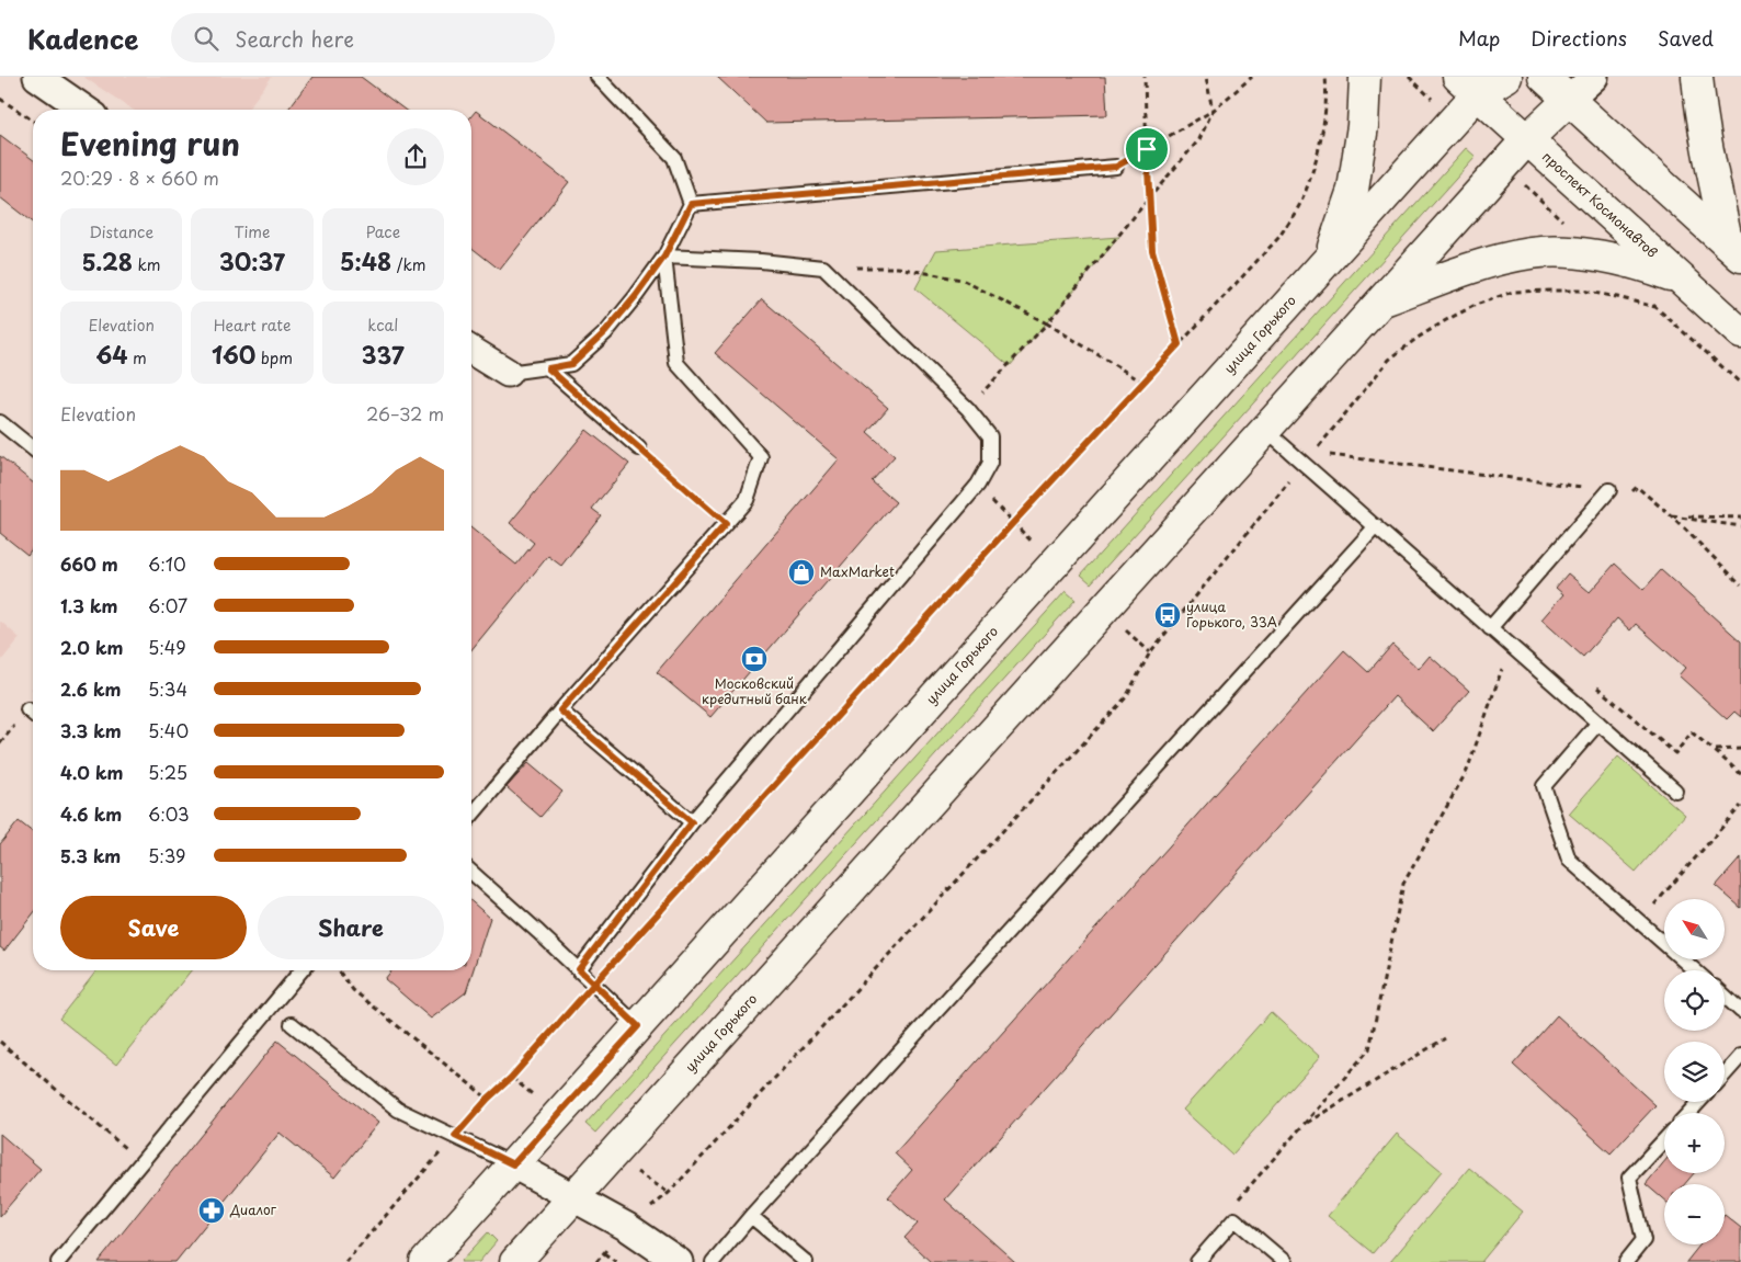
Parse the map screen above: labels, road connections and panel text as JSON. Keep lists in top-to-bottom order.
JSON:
{
  "streets": {
    "main road": ["проспект Космонавтов", "улица Горького"]
  },
  "crossings": [
    ["проспект Космонавтов", "улица Горького"]
  ],
  "places": {
    "shop": ["MaxMarket"],
    "bus stop": ["улица Горького, 33А"],
    "bank": ["Московский кредитный банк"],
    "pharmacy": ["Диалог"]
  },
  "north": "top left",
  "page": {
    "header": "Kadence",
    "search": "Search here",
    "nav": ["Map", "Directions", "Saved"],
    "heading": ["Evening run", "20:29 · 8 × 660 m"],
    "stats": [
      ["Distance", "5.28 km"],
      ["Time", "30:37"],
      ["Pace", "5:48 /km"],
      ["Elevation", "64 m"],
      ["Heart rate", "160 bpm"],
      ["kcal", "337"]
    ],
    "chart": ["Elevation", "26–32 m"],
    "list": [
      {
        "name": "660 m",
        "note": "6:10"
      },
      {
        "name": "1.3 km",
        "note": "6:07"
      },
      {
        "name": "2.0 km",
        "note": "5:49"
      },
      {
        "name": "2.6 km",
        "note": "5:34"
      },
      {
        "name": "3.3 km",
        "note": "5:40"
      },
      {
        "name": "4.0 km",
        "note": "5:25"
      },
      {
        "name": "4.6 km",
        "note": "6:03"
      },
      {
        "name": "5.3 km",
        "note": "5:39"
      }
    ],
    "buttons": ["Save", "Share"],
    "map_buttons": ["+", "−"]
  }
}
